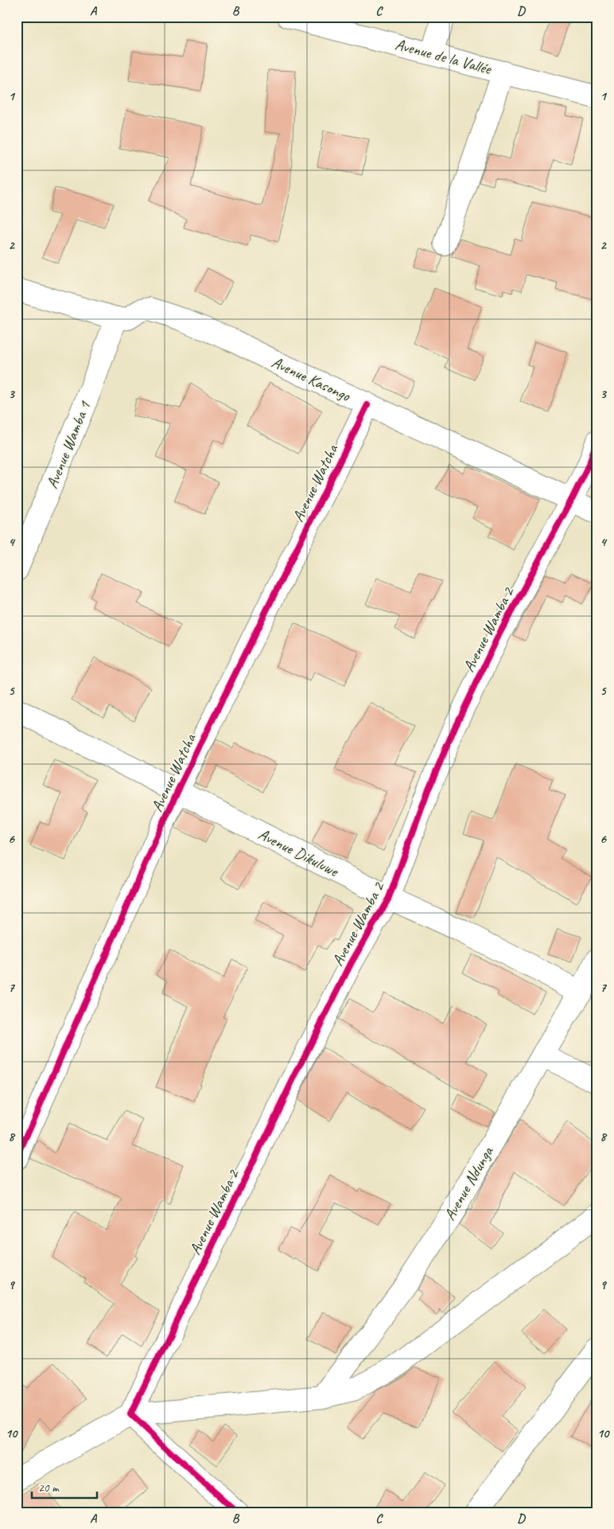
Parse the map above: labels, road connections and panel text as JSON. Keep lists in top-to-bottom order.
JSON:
{
  "streets": {
    "street": [
      "Avenue de la Vallée",
      "Avenue Kasongo",
      "Avenue Wamba 1",
      "Avenue Watcha",
      "Avenue Wamba 2",
      "Avenue Dikuluwe",
      "Avenue Ndunga"
    ]
  },
  "crossings": [
    ["Avenue Kasongo", "Avenue Wamba 1"],
    ["Avenue Kasongo", "Avenue Watcha"],
    ["Avenue Kasongo", "Avenue Wamba 2"],
    ["Avenue Watcha", "Avenue Dikuluwe"],
    ["Avenue Wamba 2", "Avenue Dikuluwe"],
    ["Avenue Dikuluwe", "Avenue Ndunga"]
  ],
  "scale_bar": "20 m",
  "grid": {
    "columns": [
      "A",
      "B",
      "C",
      "D"
    ],
    "rows": [
      "1",
      "2",
      "3",
      "4",
      "5",
      "6",
      "7",
      "8",
      "9",
      "10"
    ]
  }
}
